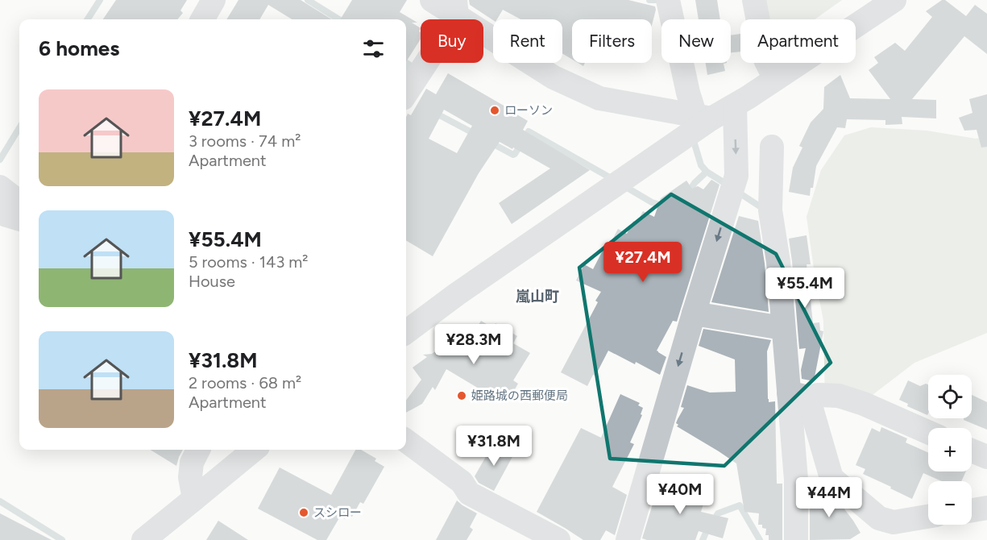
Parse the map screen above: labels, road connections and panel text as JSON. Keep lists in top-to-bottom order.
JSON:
{
  "districts": ["嵐山町"],
  "places": ["ローソン", "姫路城の西郵便局", "スシロー"],
  "page": {
    "chip": [
      "Buy",
      "Rent",
      "Filters",
      "New",
      "Apartment"
    ],
    "heading": "6 homes",
    "list": [
      {
        "name": "¥27.4M",
        "note": "3 rooms · 74 m² · Apartment"
      },
      {
        "name": "¥55.4M",
        "note": "5 rooms · 143 m² · House"
      },
      {
        "name": "¥31.8M",
        "note": "2 rooms · 68 m² · Apartment"
      }
    ],
    "price": [
      "¥27.4M",
      "¥55.4M",
      "¥28.3M",
      "¥31.8M",
      "¥40M",
      "¥44M"
    ],
    "map_buttons": ["+", "−"]
  }
}
